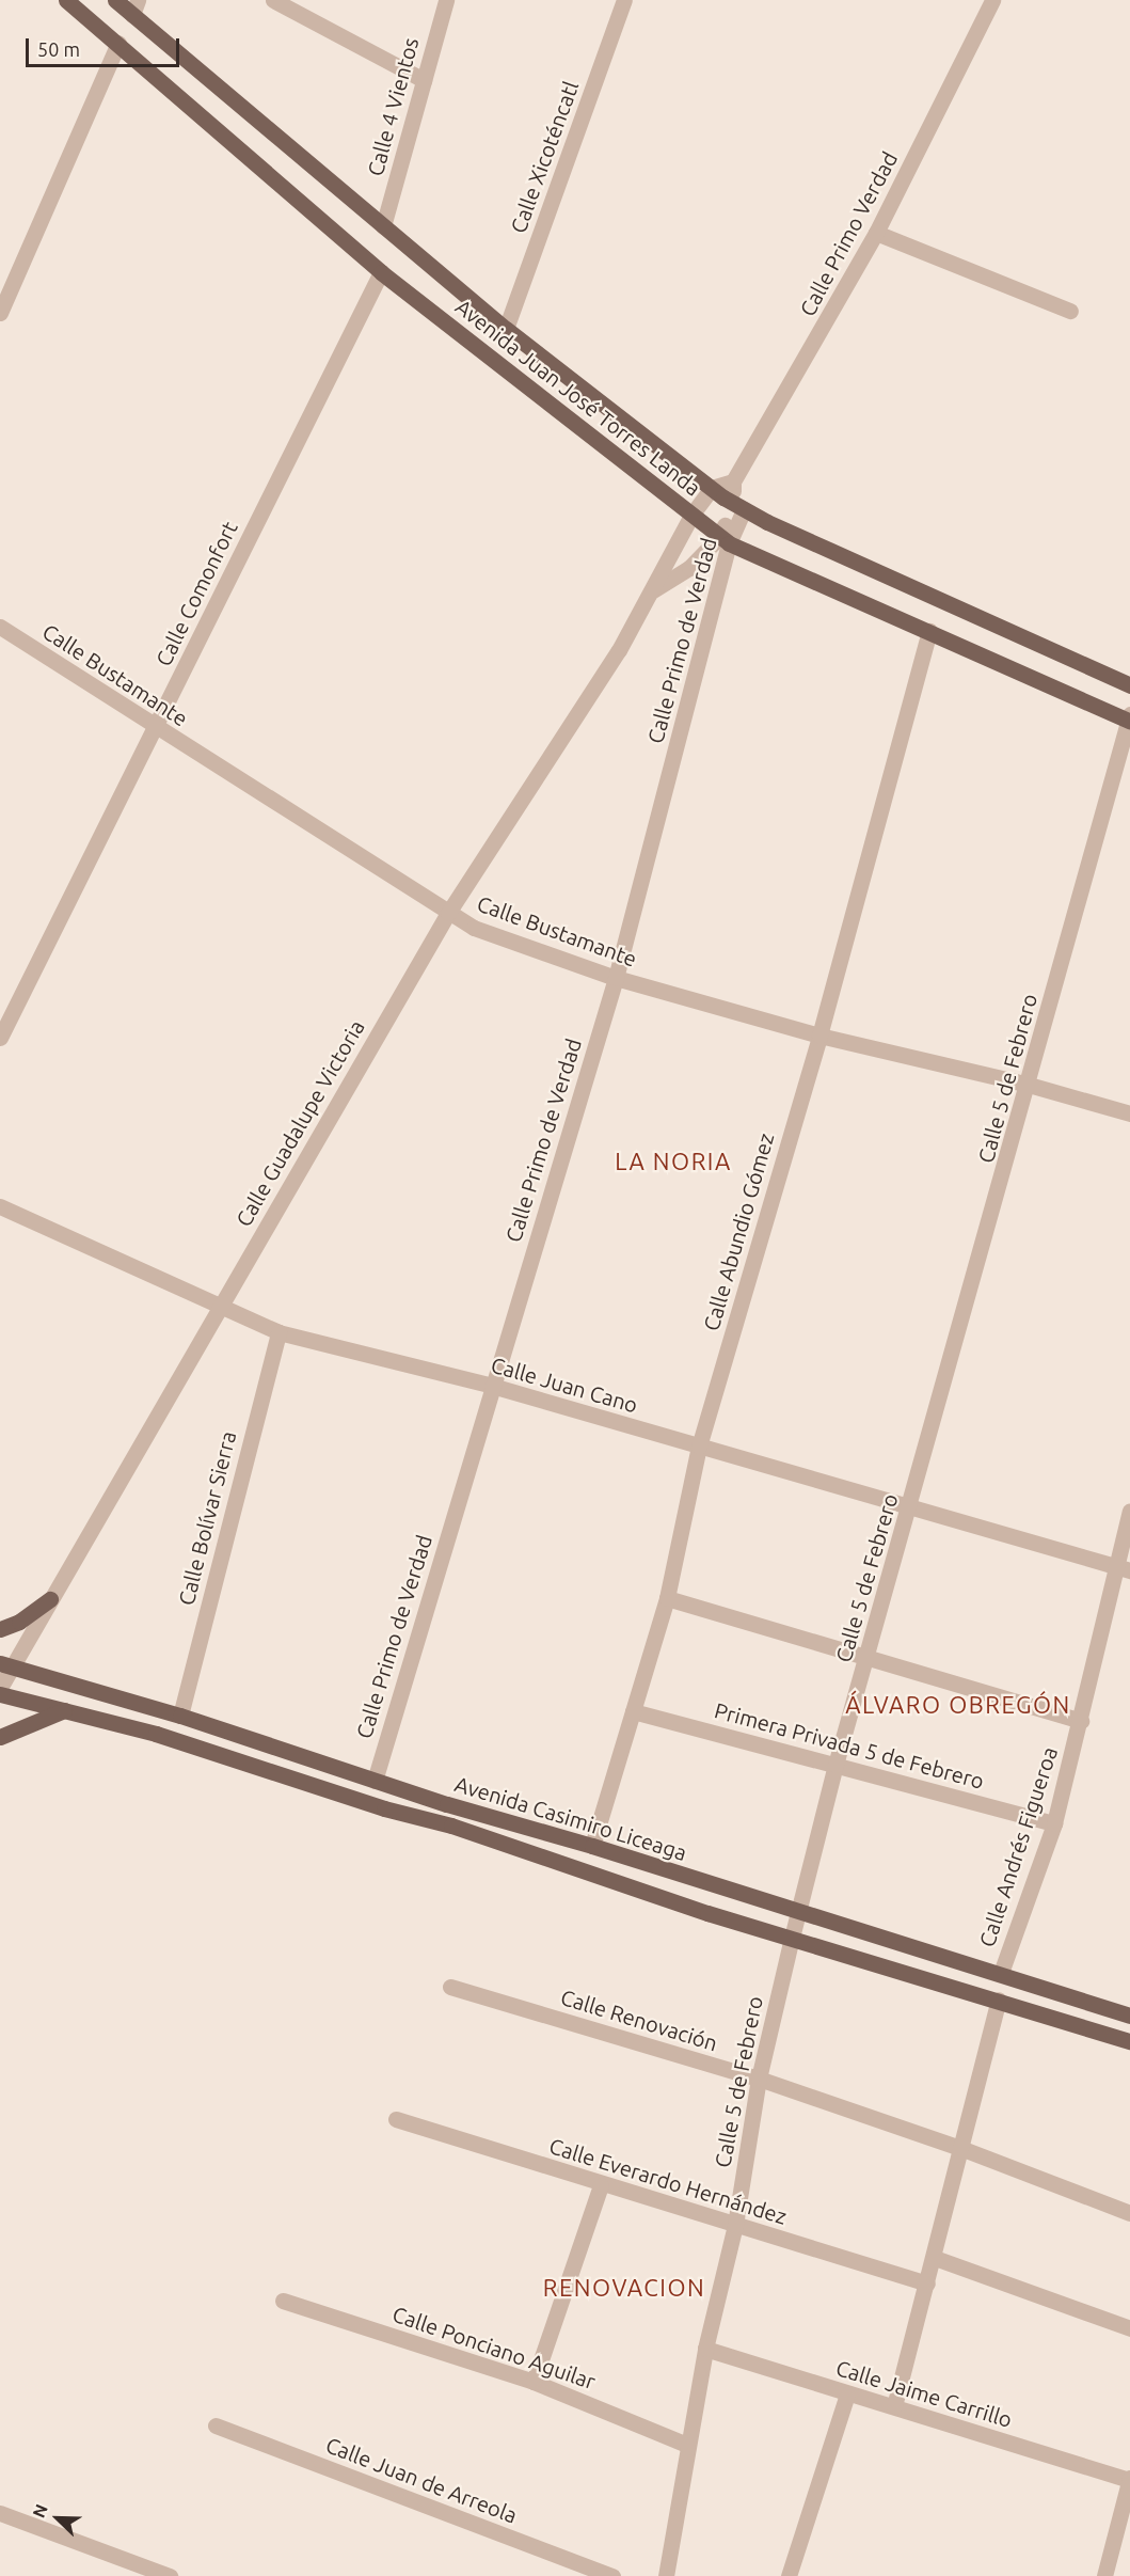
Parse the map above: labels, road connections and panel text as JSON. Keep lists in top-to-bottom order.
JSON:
{
  "streets": {
    "main road": ["Avenida Juan José Torres Landa", "Avenida Casimiro Liceaga"],
    "street": [
      "Calle 4 Vientos",
      "Calle Xicoténcatl",
      "Calle Primo Verdad",
      "Calle Comonfort",
      "Calle Primo de Verdad",
      "Calle Bustamante",
      "Calle 5 de Febrero",
      "Calle Guadalupe Victoria",
      "Calle Abundio Gómez",
      "Calle Juan Cano",
      "Calle Bolívar Sierra",
      "Primera Privada 5 de Febrero",
      "Calle Andrés Figueroa",
      "Calle Renovación",
      "Calle Everardo Hernández",
      "Calle Ponciano Aguilar",
      "Calle Jaime Carrillo",
      "Calle Juan de Arreola"
    ]
  },
  "crossings": [
    ["Calle 4 Vientos", "Avenida Juan José Torres Landa"],
    ["Calle Xicoténcatl", "Avenida Juan José Torres Landa"],
    ["Avenida Juan José Torres Landa", "Calle Comonfort"],
    ["Avenida Juan José Torres Landa", "Calle Primo de Verdad"],
    ["Avenida Juan José Torres Landa", "Calle 5 de Febrero"],
    ["Avenida Juan José Torres Landa", "Calle Guadalupe Victoria"],
    ["Avenida Juan José Torres Landa", "Calle Abundio Gómez"],
    ["Calle Comonfort", "Calle Bustamante"],
    ["Calle Primo de Verdad", "Calle Bustamante"],
    ["Calle Primo de Verdad", "Calle Juan Cano"],
    ["Calle Primo de Verdad", "Avenida Casimiro Liceaga"],
    ["Calle Bustamante", "Calle 5 de Febrero"],
    ["Calle Bustamante", "Calle Guadalupe Victoria"],
    ["Calle Bustamante", "Calle Abundio Gómez"],
    ["Calle 5 de Febrero", "Calle Juan Cano"],
    ["Calle 5 de Febrero", "Primera Privada 5 de Febrero"],
    ["Calle 5 de Febrero", "Avenida Casimiro Liceaga"],
    ["Calle 5 de Febrero", "Calle Renovación"],
    ["Calle 5 de Febrero", "Calle Everardo Hernández"],
    ["Calle 5 de Febrero", "Calle Ponciano Aguilar"],
    ["Calle 5 de Febrero", "Calle Jaime Carrillo"],
    ["Calle Guadalupe Victoria", "Calle Juan Cano"],
    ["Calle Guadalupe Victoria", "Avenida Casimiro Liceaga"],
    ["Calle Abundio Gómez", "Calle Juan Cano"],
    ["Calle Abundio Gómez", "Primera Privada 5 de Febrero"],
    ["Calle Abundio Gómez", "Avenida Casimiro Liceaga"],
    ["Calle Juan Cano", "Calle Bolívar Sierra"],
    ["Calle Juan Cano", "Calle Andrés Figueroa"],
    ["Calle Bolívar Sierra", "Avenida Casimiro Liceaga"],
    ["Primera Privada 5 de Febrero", "Calle Andrés Figueroa"],
    ["Avenida Casimiro Liceaga", "Calle Andrés Figueroa"]
  ],
  "districts": ["LA NORIA", "ÁLVARO OBREGÓN", "RENOVACION"],
  "scale_bar": "50 m",
  "north": "top left"
}
